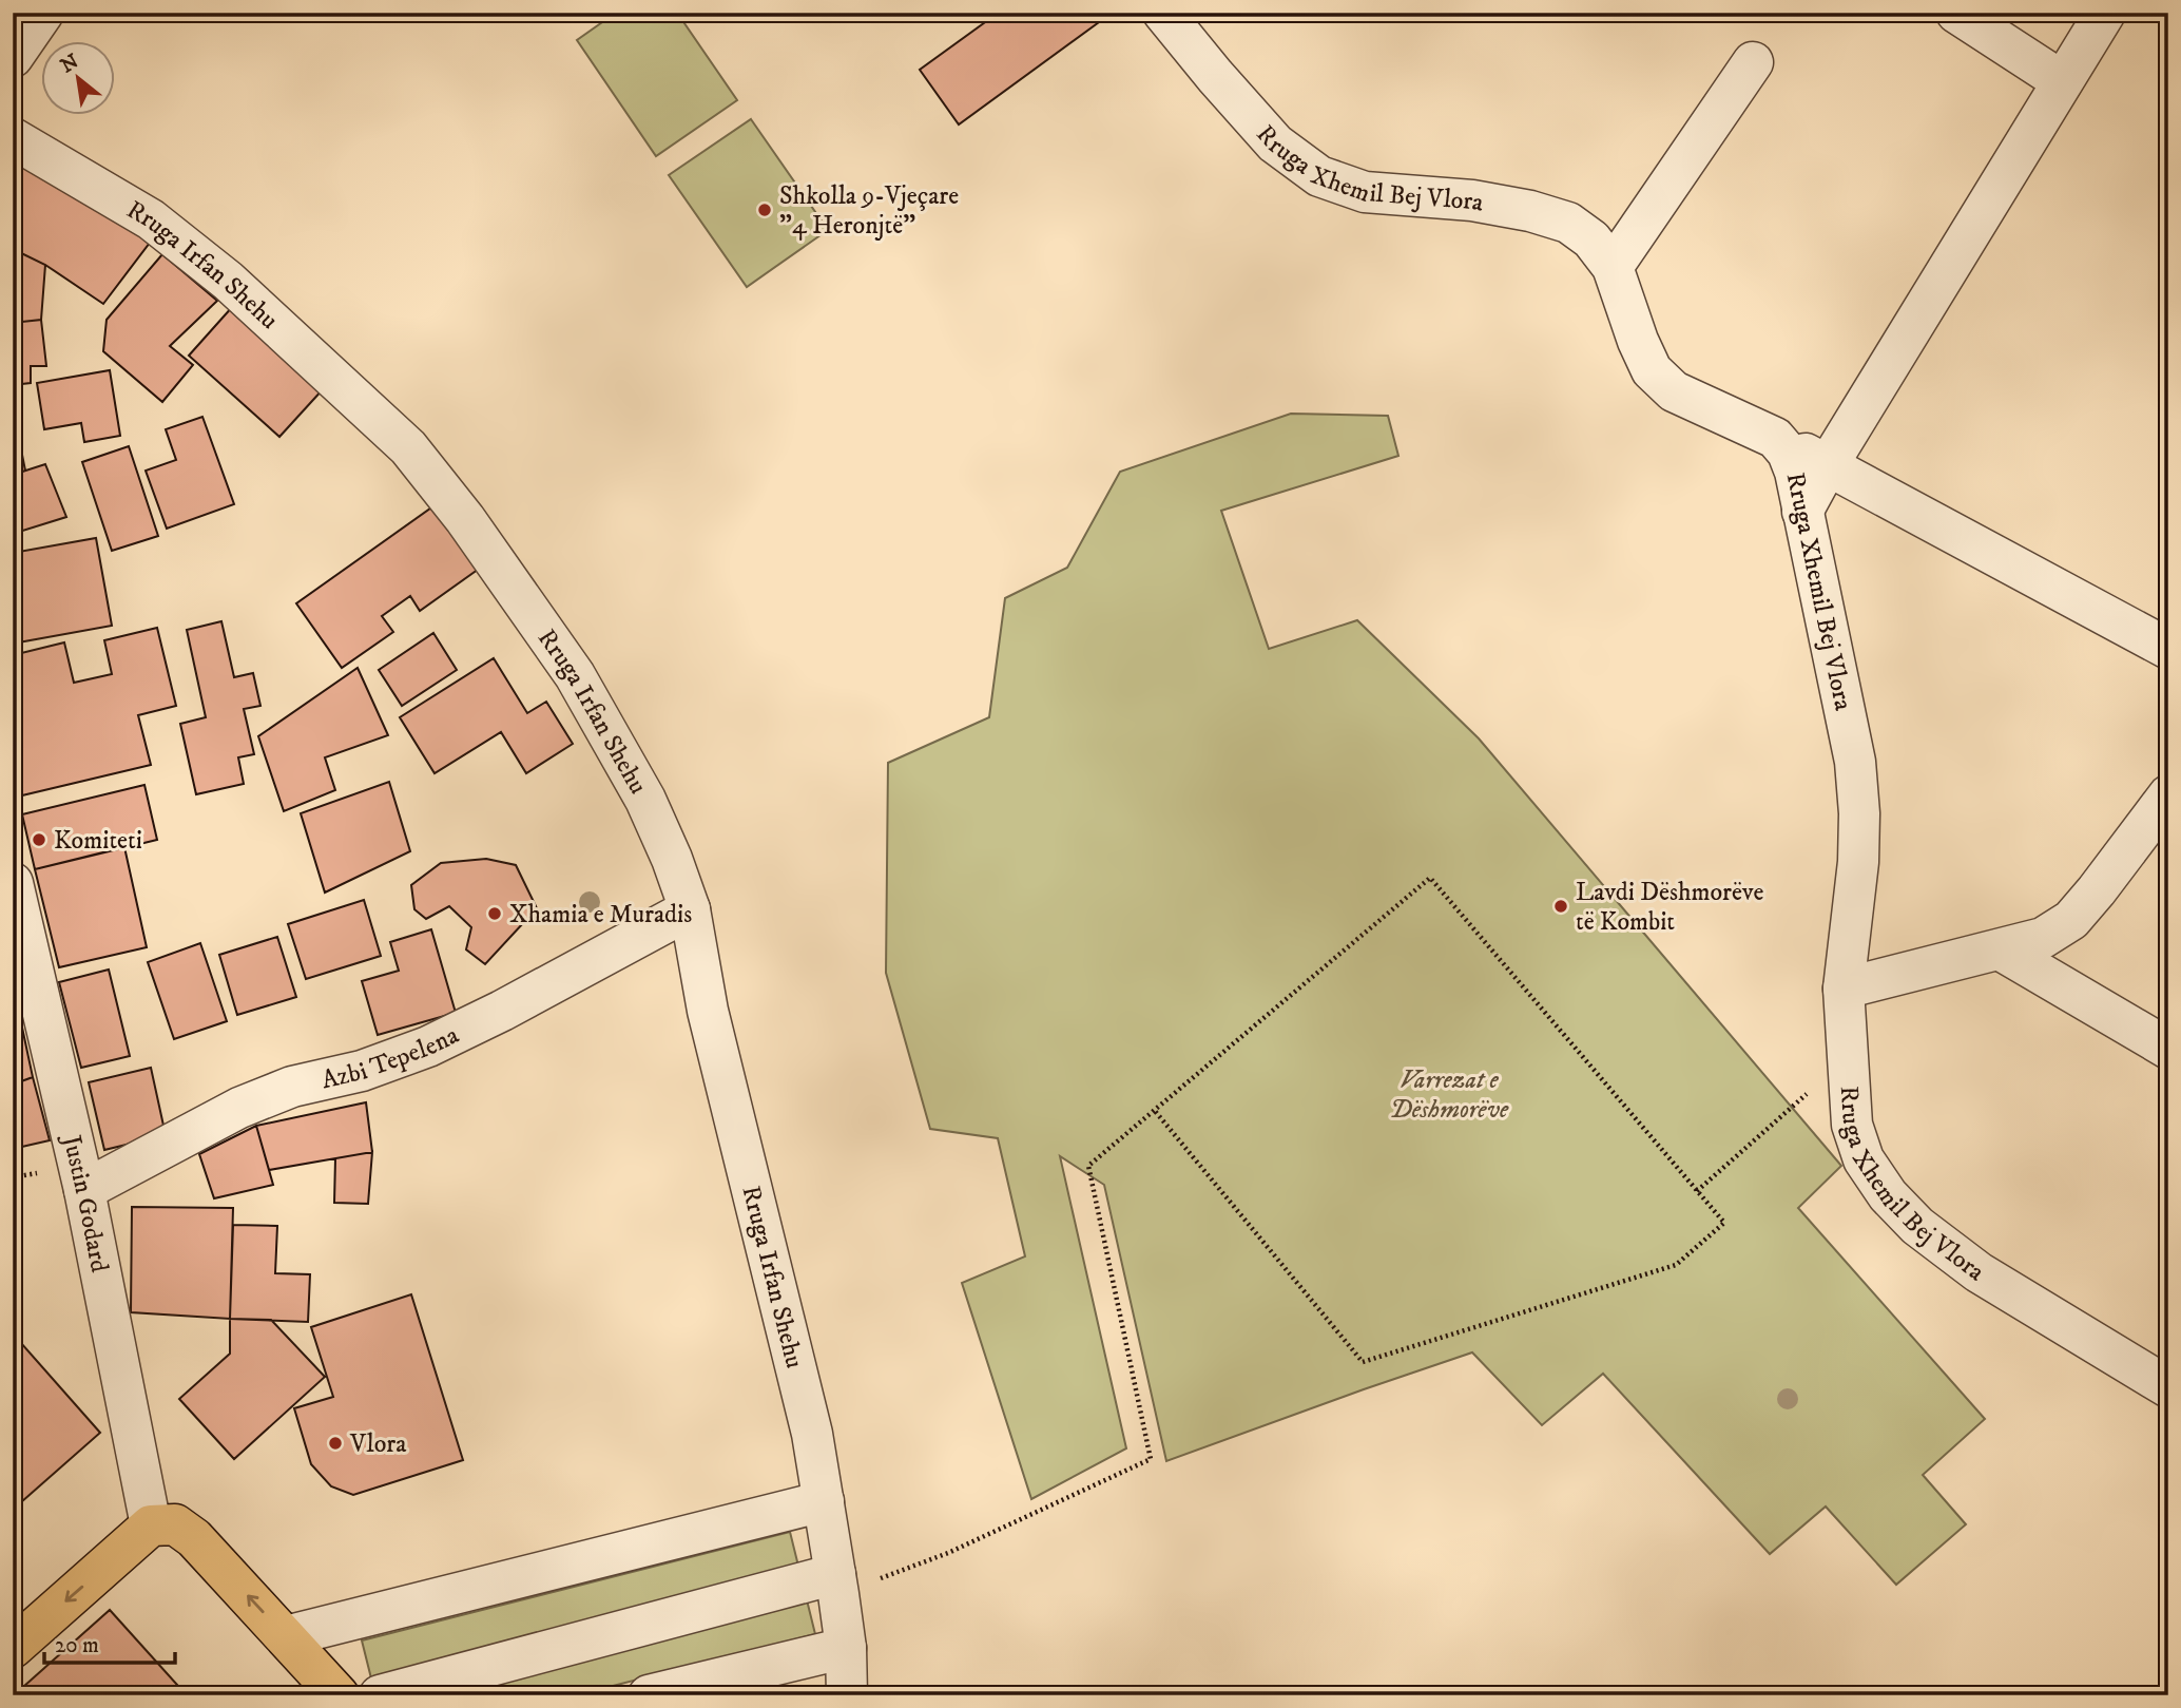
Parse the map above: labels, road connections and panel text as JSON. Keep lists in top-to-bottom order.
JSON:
{
  "streets": {
    "street": [
      "Rruga Xhemil Bej Vlora",
      "Rruga Irfan Shehu",
      "Azbi Tepelena",
      "Justin Godard"
    ]
  },
  "crossings": [
    ["Rruga Irfan Shehu", "Azbi Tepelena"],
    ["Azbi Tepelena", "Justin Godard"]
  ],
  "parks": ["Varrezat e Dëshmorëve"],
  "places": [
    "Shkolla 9-Vjeçare \"4 Heronjtë\"",
    "Komiteti",
    "Lavdi Dëshmorëve të Kombit",
    "Xhamia e Muradis",
    "Vlora"
  ],
  "scale_bar": "20 m",
  "north": "top left"
}
